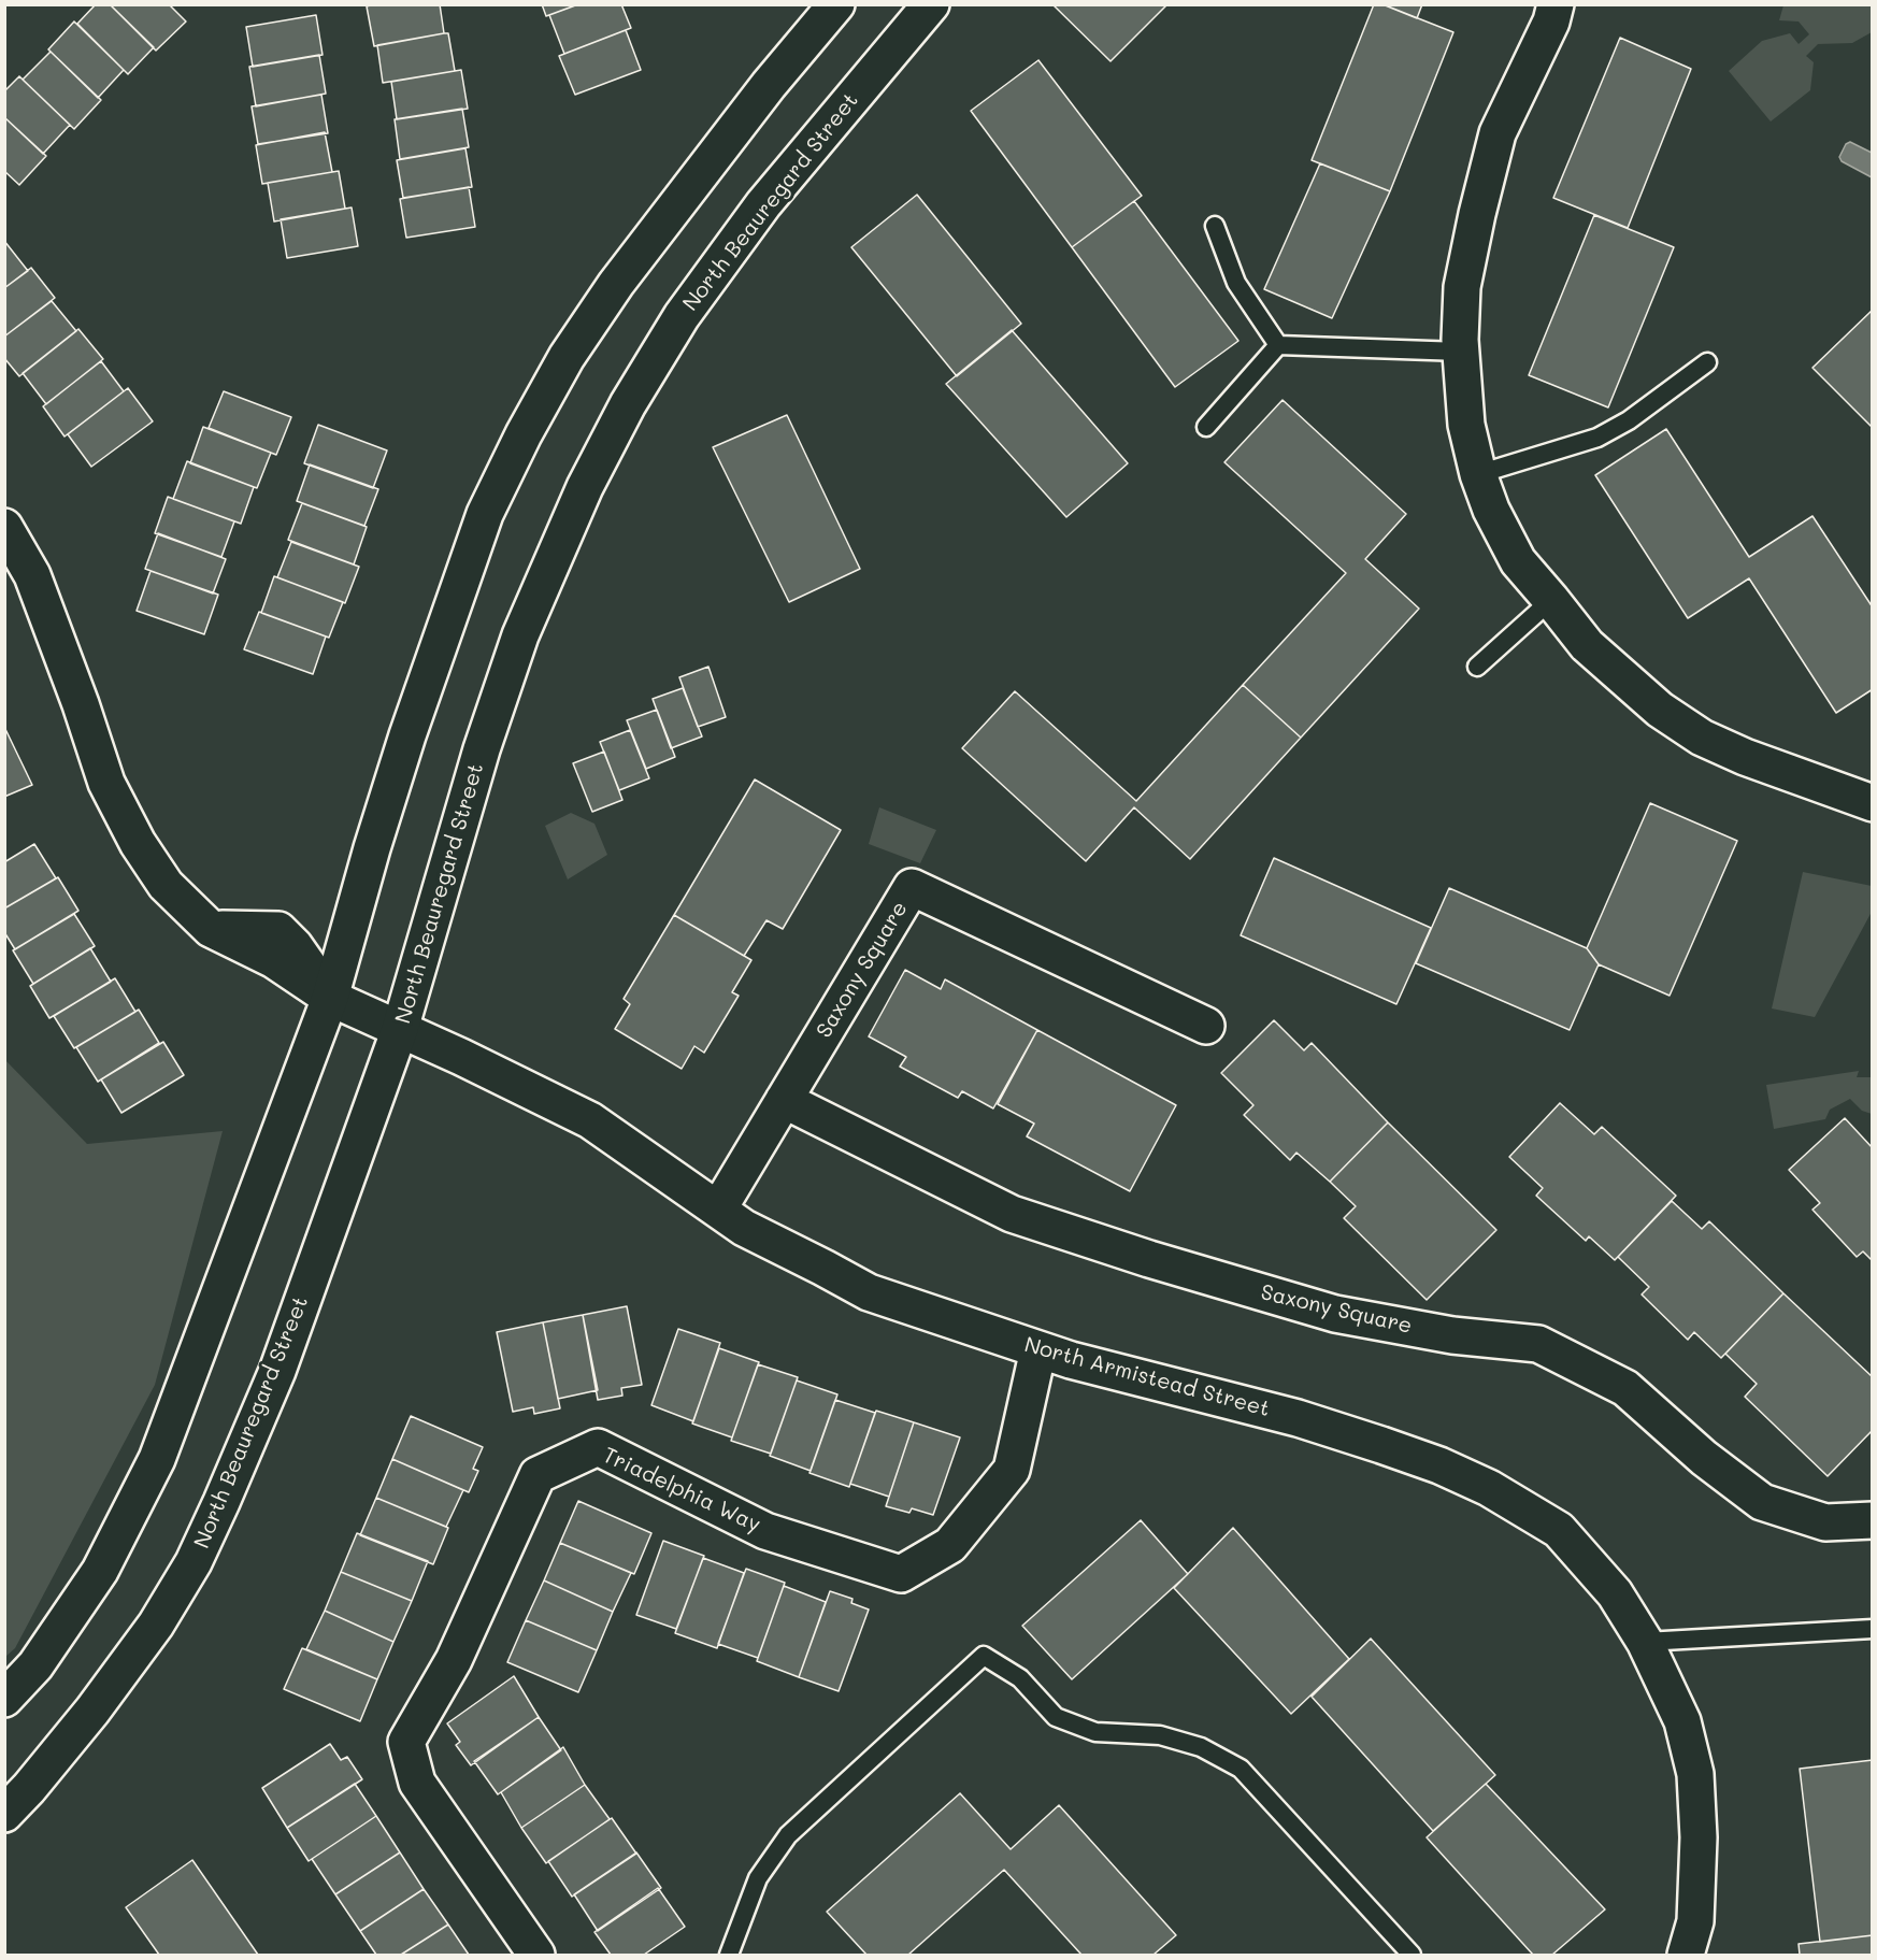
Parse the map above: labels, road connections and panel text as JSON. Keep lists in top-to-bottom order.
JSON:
{
  "streets": {
    "street": [
      "North Beauregard Street",
      "Saxony Square",
      "North Armistead Street",
      "Triadelphia Way"
    ]
  },
  "crossings": [
    ["North Beauregard Street", "North Armistead Street"],
    ["Saxony Square", "North Armistead Street"],
    ["North Armistead Street", "Triadelphia Way"]
  ]
}
